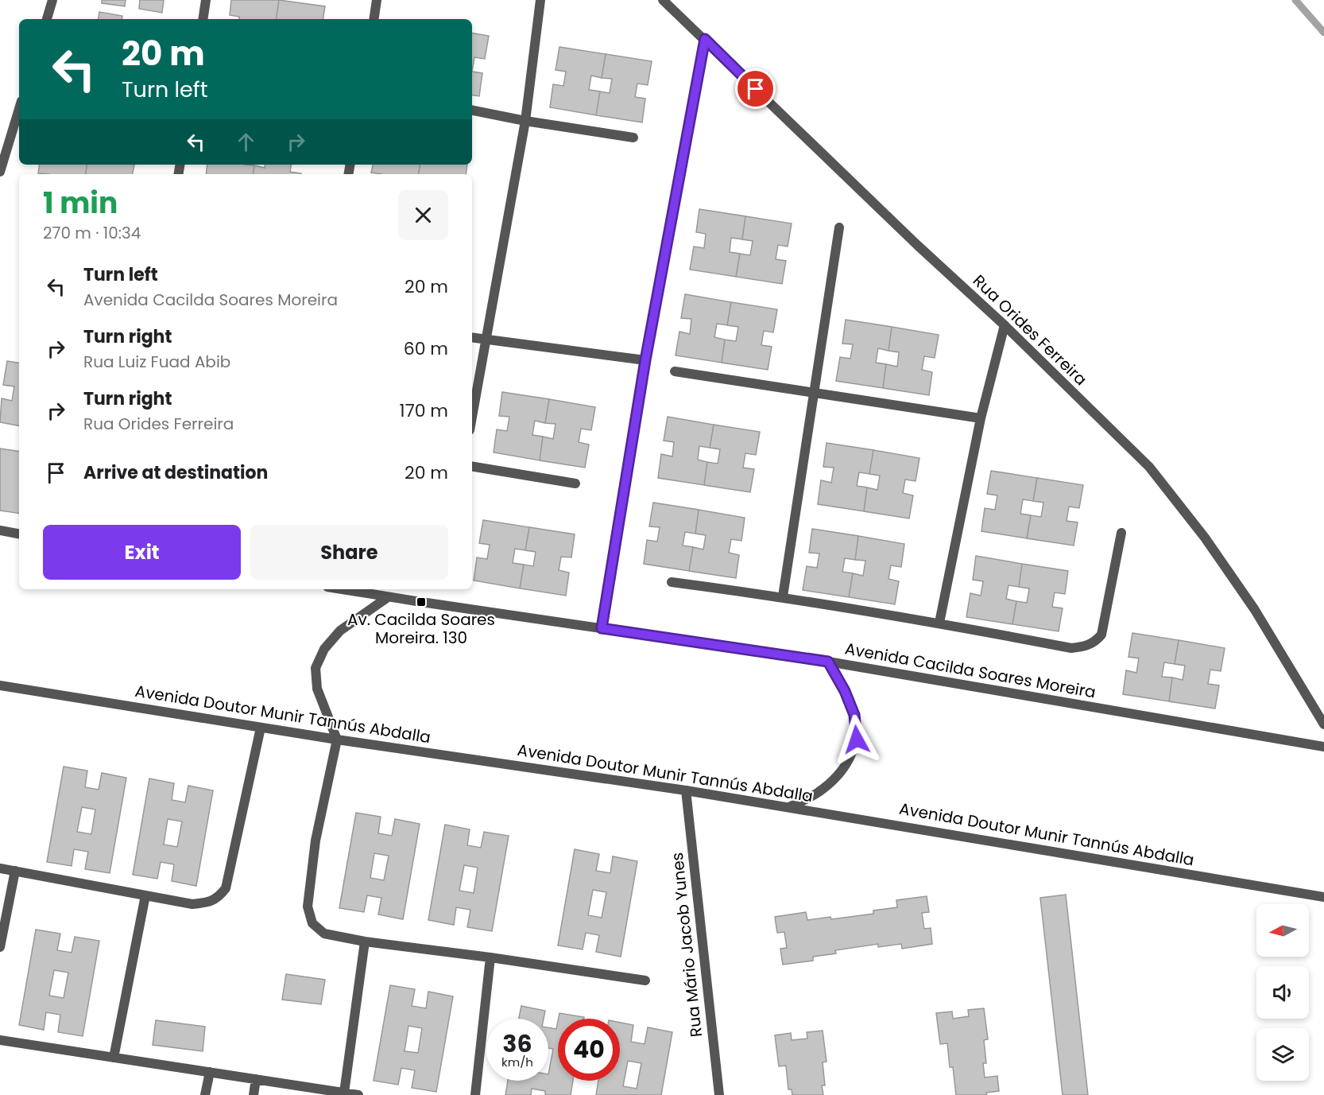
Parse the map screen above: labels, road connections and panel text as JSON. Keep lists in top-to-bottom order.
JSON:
{
  "streets": {
    "street": [
      "Rua Orides Ferreira",
      "Avenida Cacilda Soares Moreira",
      "Avenida Doutor Munir Tannús Abdalla",
      "Rua Mário Jacob Yunes"
    ]
  },
  "crossings": [
    ["Avenida Doutor Munir Tannús Abdalla", "Rua Mário Jacob Yunes"]
  ],
  "places": {
    "transit": ["Av. Cacilda Soares Moreira. 130"]
  },
  "north": "left",
  "page": {
    "turn": ["20 m", "Turn left"],
    "heading": ["1 min", "270 m · 10:34"],
    "list": [
      {
        "name": "Turn left",
        "note": "Avenida Cacilda Soares Moreira",
        "value": "20 m"
      },
      {
        "name": "Turn right",
        "note": "Rua Luiz Fuad Abib",
        "value": "60 m"
      },
      {
        "name": "Turn right",
        "note": "Rua Orides Ferreira",
        "value": "170 m"
      },
      {
        "name": "Arrive at destination",
        "value": "20 m"
      }
    ],
    "buttons": ["Exit", "Share"],
    "speed": "36 km/h",
    "limit": "40"
  }
}
